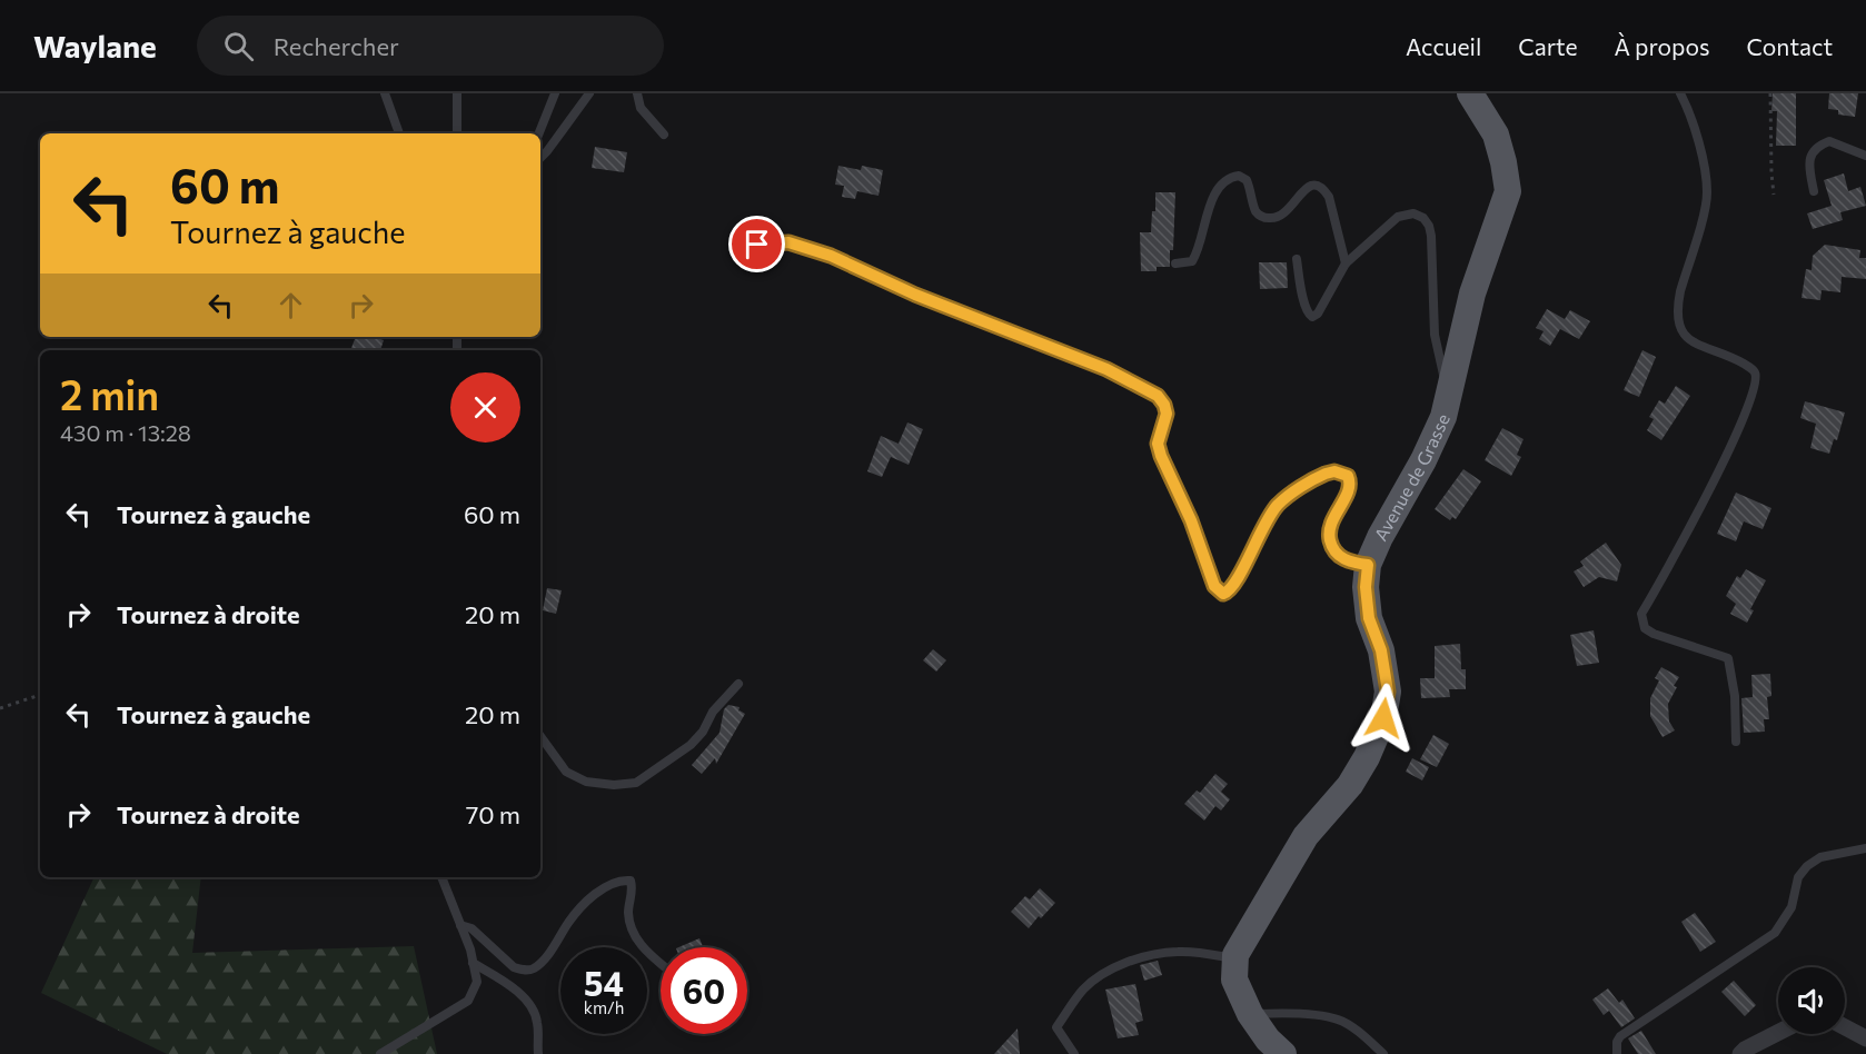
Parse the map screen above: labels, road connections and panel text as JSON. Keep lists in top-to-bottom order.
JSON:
{
  "streets": {
    "main road": ["Avenue de Grasse"]
  },
  "page": {
    "header": "Waylane",
    "search": "Rechercher",
    "nav": [
      "Accueil",
      "Carte",
      "À propos",
      "Contact"
    ],
    "turn": ["60 m", "Tournez à gauche"],
    "heading": ["2 min", "430 m · 13:28"],
    "list": [
      {
        "name": "Tournez à gauche",
        "value": "60 m"
      },
      {
        "name": "Tournez à droite",
        "value": "20 m"
      },
      {
        "name": "Tournez à gauche",
        "value": "20 m"
      },
      {
        "name": "Tournez à droite",
        "value": "70 m"
      }
    ],
    "speed": "54 km/h",
    "limit": "60"
  }
}
